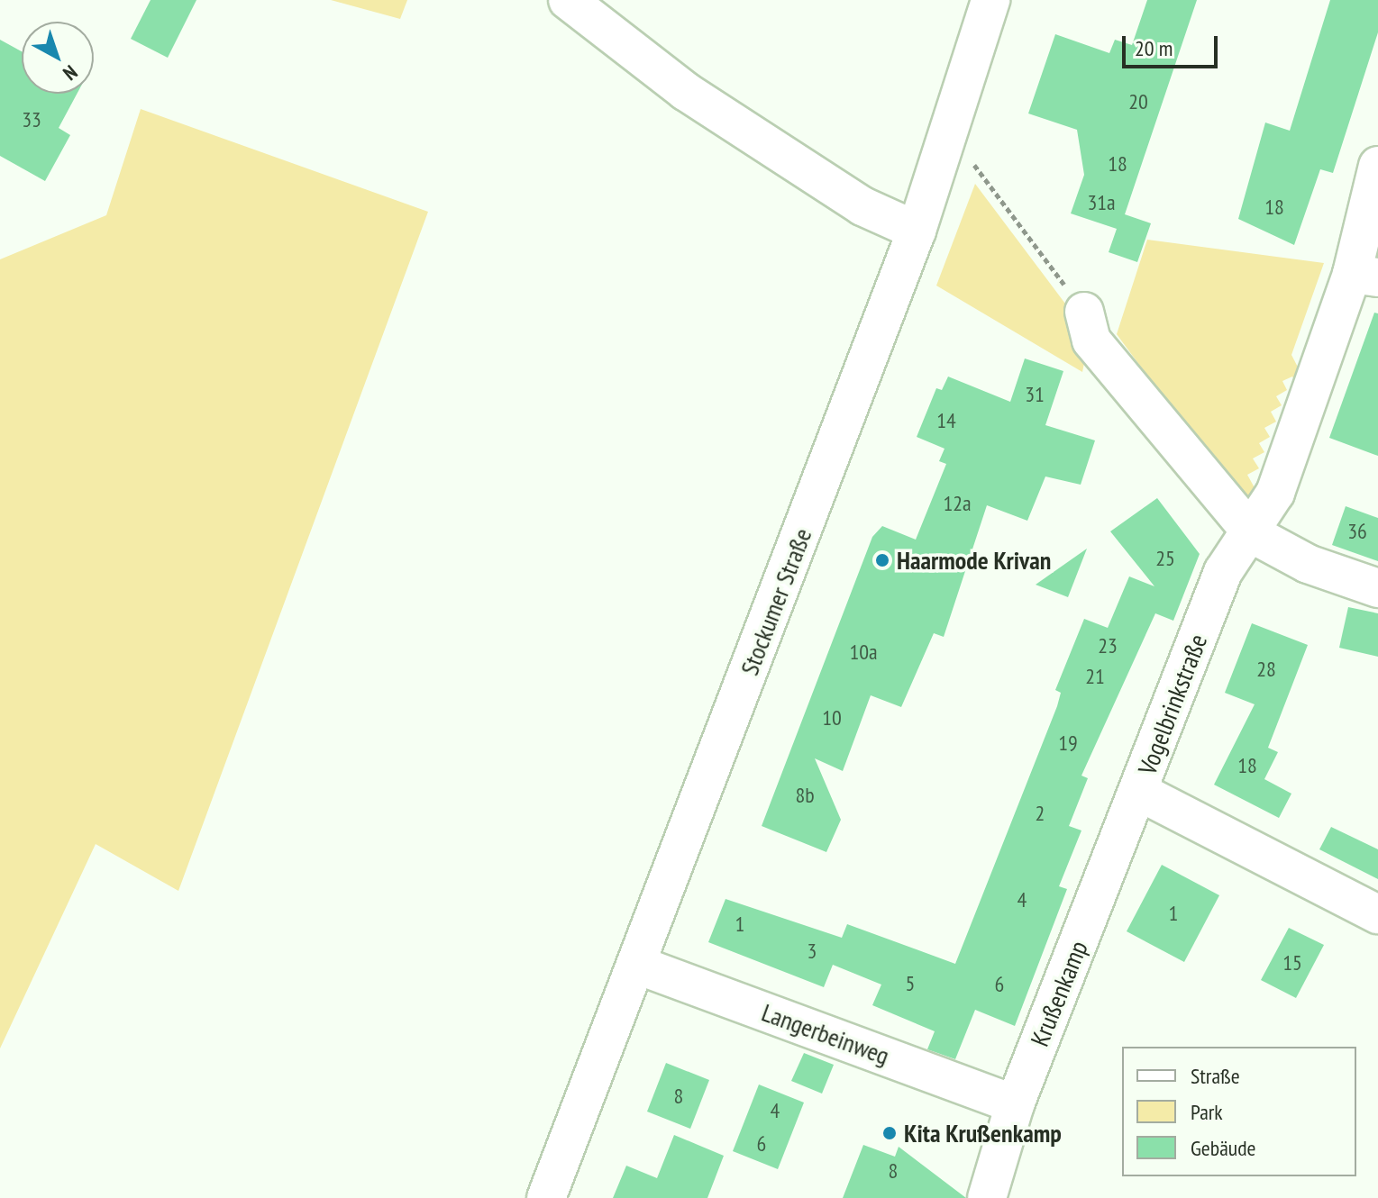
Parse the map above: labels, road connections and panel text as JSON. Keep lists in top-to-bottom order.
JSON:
{
  "streets": {
    "street": [
      "Stockumer Straße",
      "Vogelbrinkstraße",
      "Krußenkamp",
      "Langerbeinweg"
    ]
  },
  "crossings": [
    ["Stockumer Straße", "Langerbeinweg"],
    ["Vogelbrinkstraße", "Krußenkamp"],
    ["Krußenkamp", "Langerbeinweg"]
  ],
  "places": ["Haarmode Krivan", "Kita Krußenkamp"],
  "house_numbers": [
    "20",
    "33",
    "18",
    "31a",
    "18",
    "31",
    "14",
    "12a",
    "36",
    "25",
    "23",
    "10a",
    "28",
    "21",
    "10",
    "19",
    "18",
    "8b",
    "2",
    "4",
    "1",
    "1",
    "3",
    "15",
    "5",
    "6",
    "8",
    "4",
    "6",
    "8"
  ],
  "legend": ["Straße", "Park", "Gebäude"],
  "scale_bar": "20 m",
  "north": "bottom right"
}
